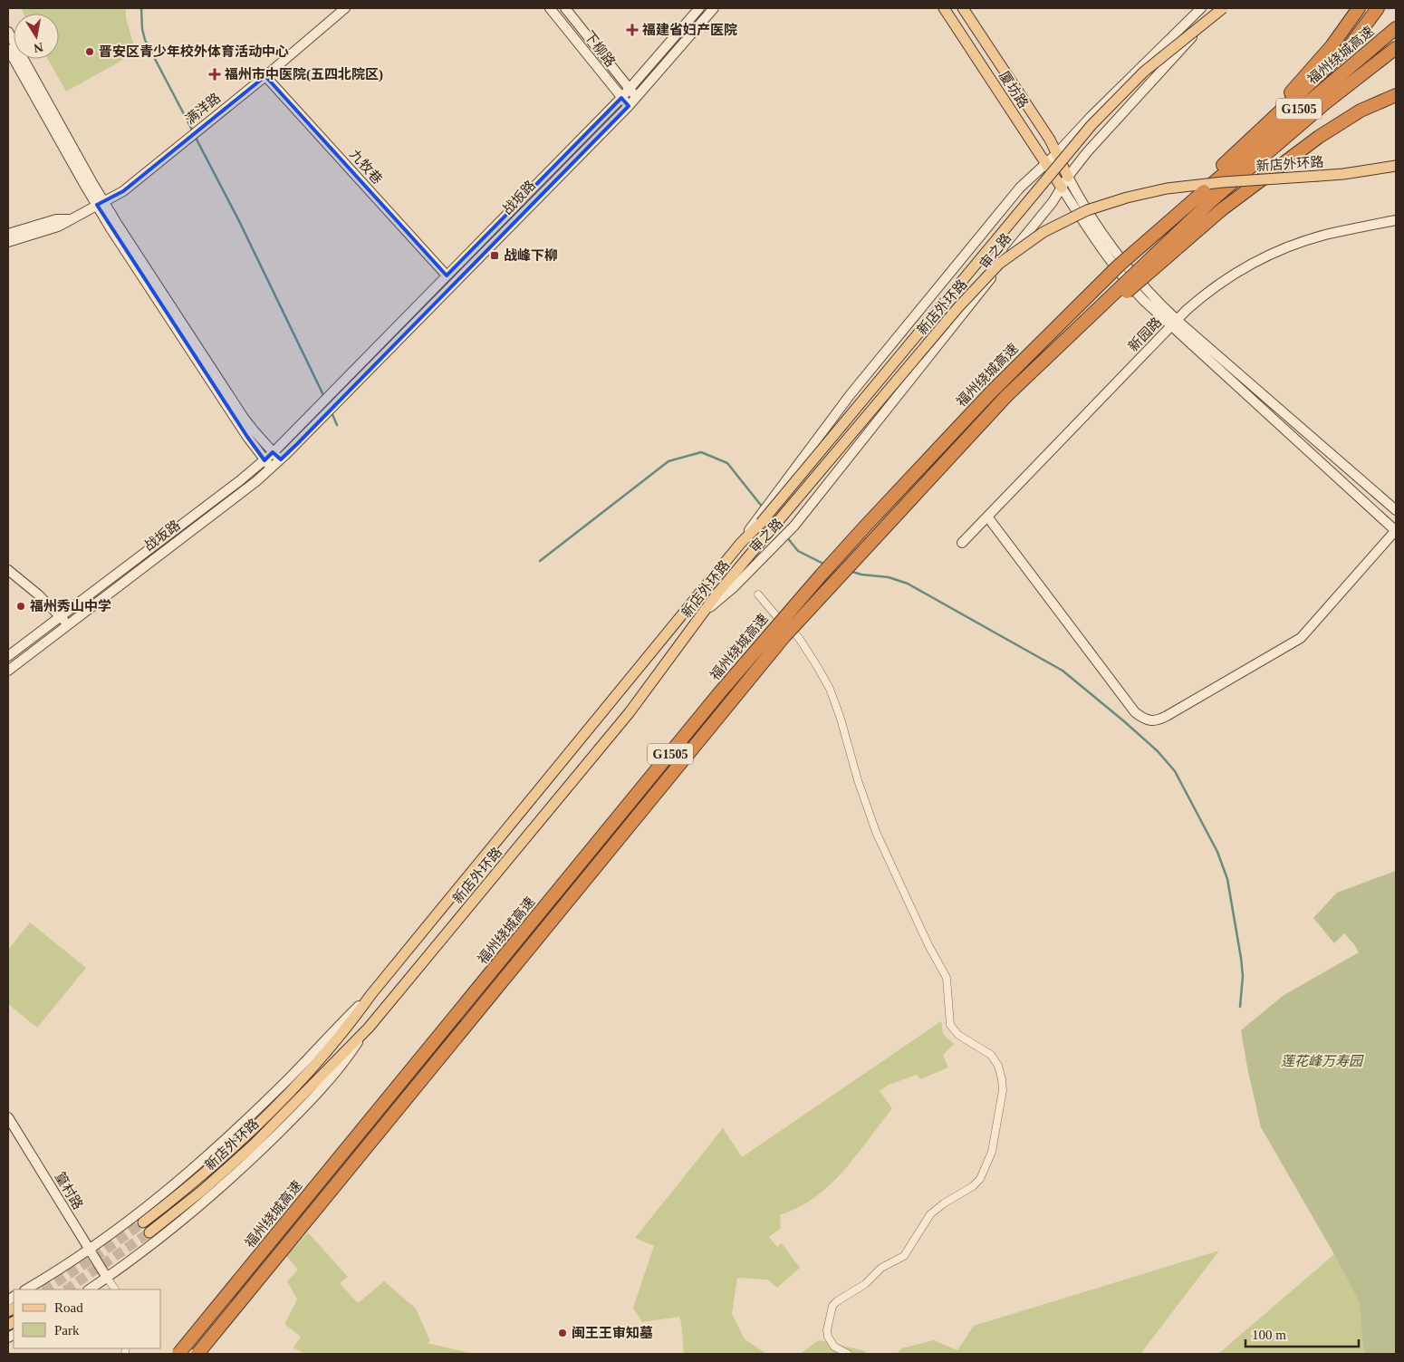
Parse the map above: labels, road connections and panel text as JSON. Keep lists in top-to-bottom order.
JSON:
{
  "streets": {
    "highway": ["福州绕城高速", "G1505"],
    "main road": [
      "下柳路",
      "厦坊路",
      "满洋路",
      "新店外环路",
      "九牧巷",
      "战坂路",
      "审之路",
      "新园路",
      "篁村路"
    ]
  },
  "crossings": [
    ["下柳路", "战坂路"],
    ["厦坊路", "审之路"],
    ["满洋路", "九牧巷"],
    ["新店外环路", "审之路"],
    ["九牧巷", "战坂路"]
  ],
  "parks": ["莲花峰万寿园"],
  "places": {
    "health": ["福建省妇产医院", "福州市中医院(五四北院区)"],
    "other": ["晋安区青少年校外体育活动中心", "福州秀山中学", "闽王王审知墓"],
    "transit": ["战峰下柳"]
  },
  "legend": ["Road", "Park"],
  "scale_bar": "100 m",
  "north": "bottom"
}
